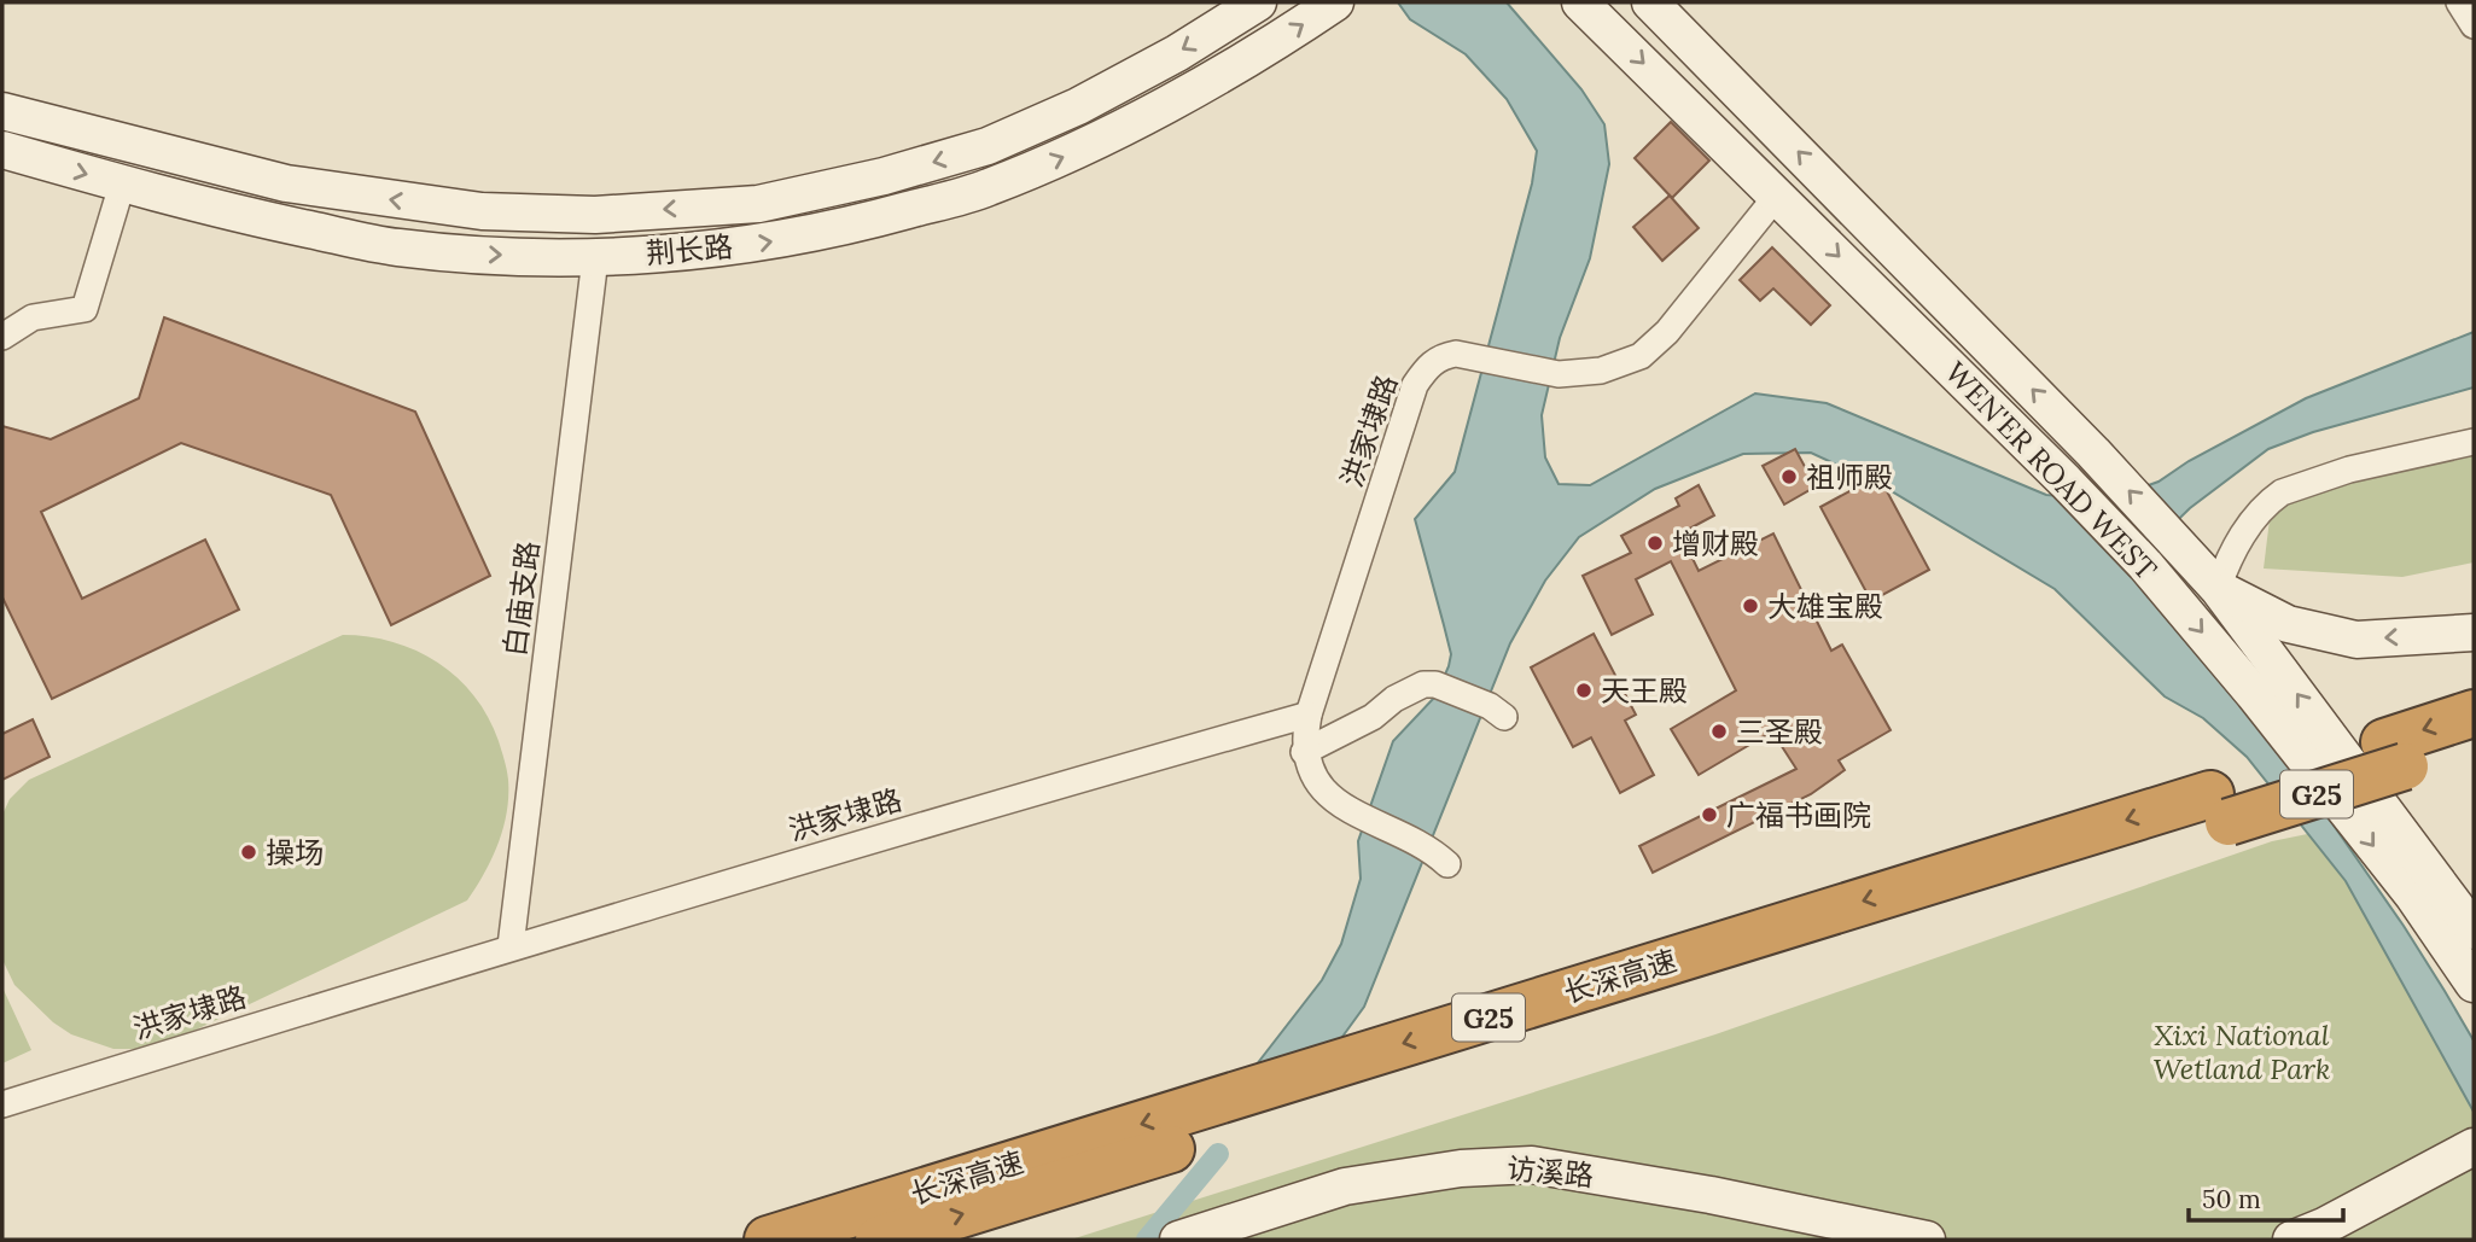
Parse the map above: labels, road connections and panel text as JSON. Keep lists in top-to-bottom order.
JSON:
{
  "streets": {
    "highway": ["G25", "长深高速"],
    "main road": ["荆长路", "WEN'ER ROAD WEST", "访溪路"],
    "street": ["洪家埭路", "白庙支路"]
  },
  "crossings": [
    ["荆长路", "白庙支路"],
    ["洪家埭路", "WEN'ER ROAD WEST"],
    ["洪家埭路", "白庙支路"]
  ],
  "parks": ["Xixi National Wetland Park"],
  "places": [
    "祖师殿",
    "增财殿",
    "大雄宝殿",
    "天王殿",
    "三圣殿",
    "广福书画院",
    "操场"
  ],
  "scale_bar": "50 m"
}
